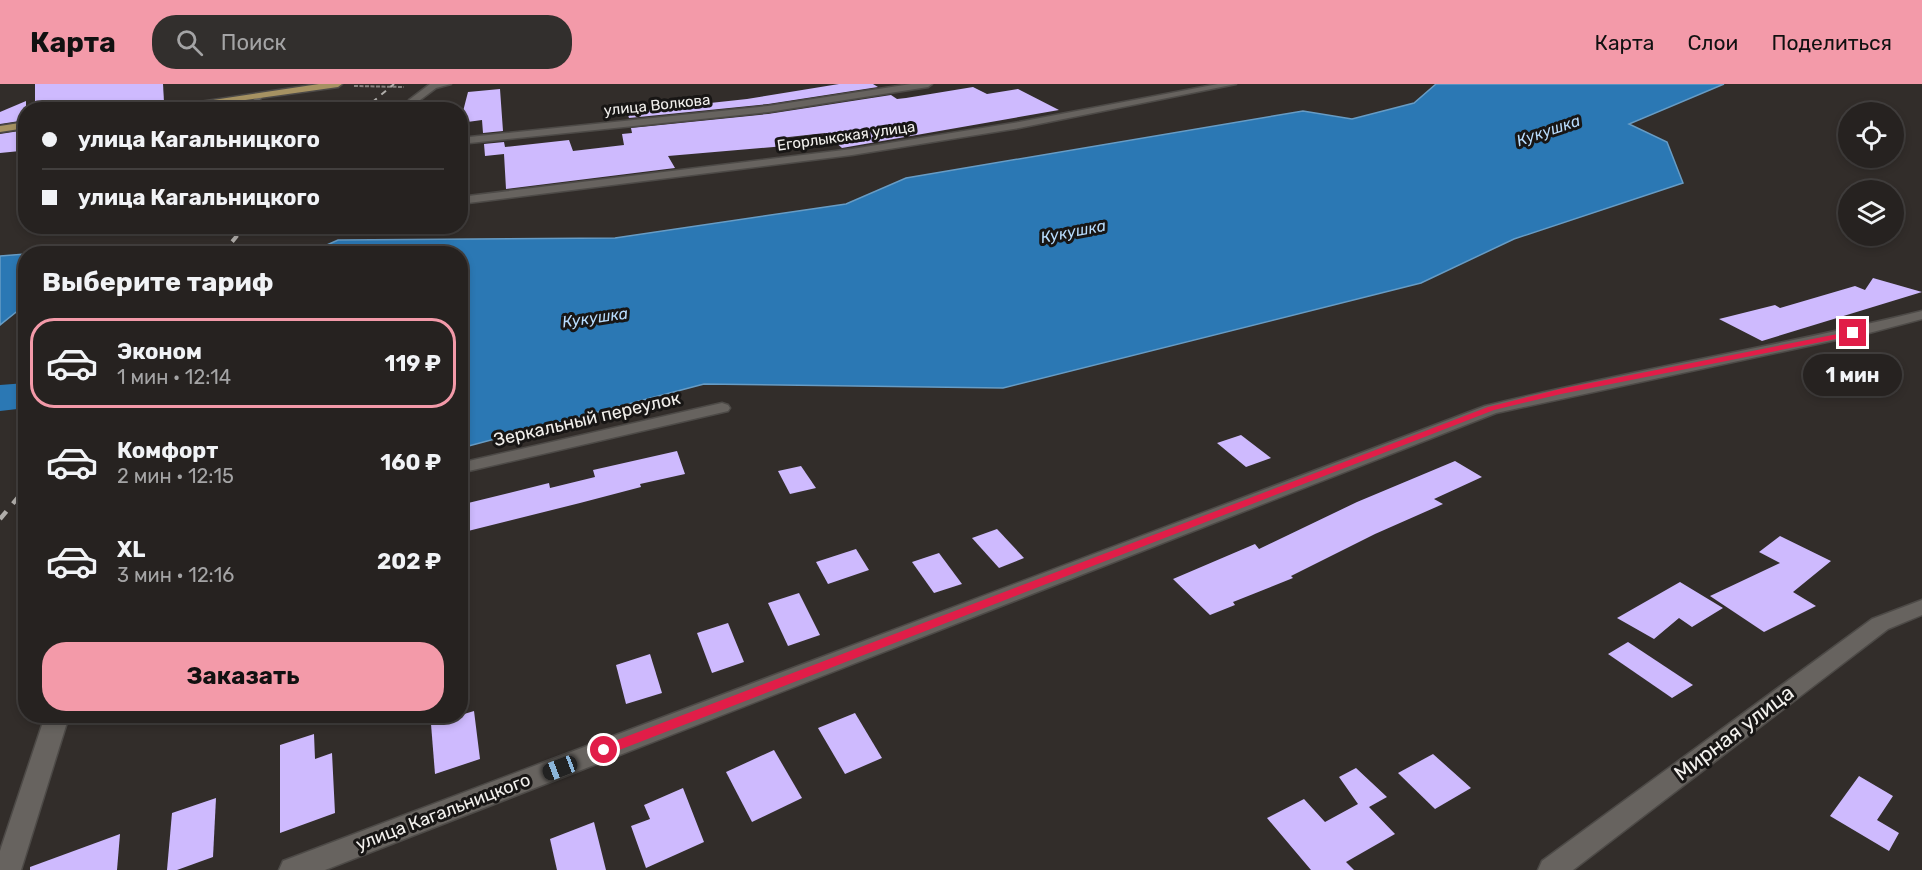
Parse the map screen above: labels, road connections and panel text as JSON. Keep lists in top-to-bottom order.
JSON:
{
  "streets": {
    "street": [
      "улица Волкова",
      "Егорлыкская улица",
      "Зеркальный переулок",
      "Мирная улица",
      "улица Кагальницкого"
    ]
  },
  "water": ["Кукушка"],
  "page": {
    "header": "Карта",
    "search": "Поиск",
    "nav": ["Карта", "Слои", "Поделиться"],
    "banner": ["улица Кагальницкого", "улица Кагальницкого"],
    "heading": "Выберите тариф",
    "list": [
      {
        "name": "Эконом",
        "note": "1 мин · 12:14",
        "value": "119 ₽"
      },
      {
        "name": "Комфорт",
        "note": "2 мин · 12:15",
        "value": "160 ₽"
      },
      {
        "name": "XL",
        "note": "3 мин · 12:16",
        "value": "202 ₽"
      }
    ],
    "bubble": "1 мин",
    "buttons": "Заказать"
  }
}
